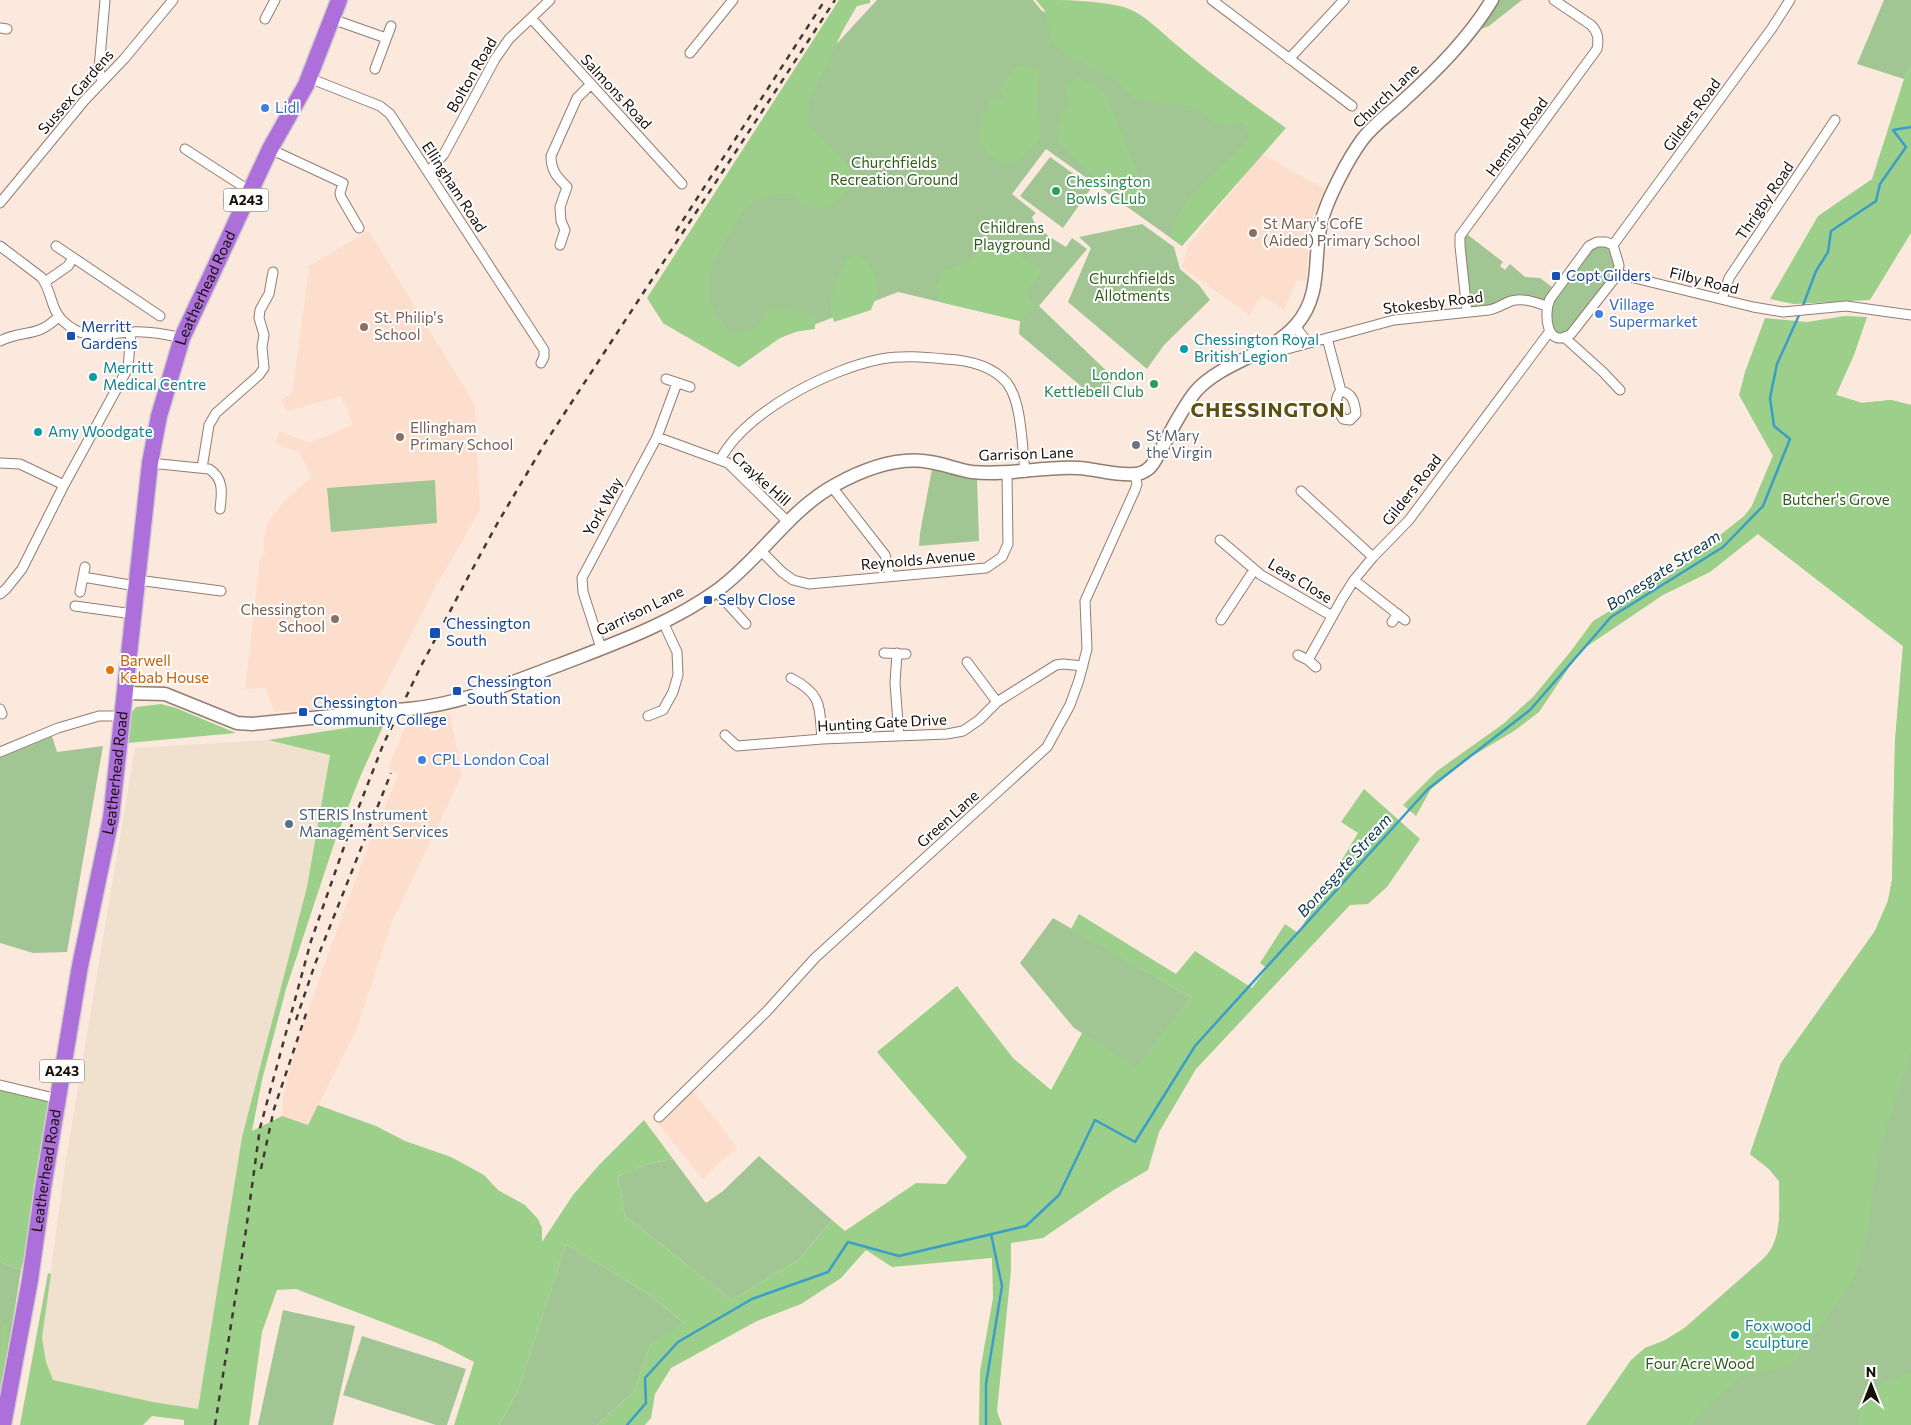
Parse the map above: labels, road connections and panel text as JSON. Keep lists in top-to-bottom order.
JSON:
{
  "streets": {
    "highway": ["A243", "Leatherhead Road"],
    "street": [
      "Bolton Road",
      "Sussex Gardens",
      "Salmons Road",
      "Church Lane",
      "Gilders Road",
      "Hemsby Road",
      "Ellingham Road",
      "Thrigby Road",
      "Filby Road",
      "Stokesby Road",
      "Garrison Lane",
      "Crayke Hill",
      "York Way",
      "Reynolds Avenue",
      "Leas Close",
      "Hunting Gate Drive",
      "Green Lane"
    ]
  },
  "crossings": [
    ["Bolton Road", "Salmons Road"],
    ["Bolton Road", "Ellingham Road"],
    ["Church Lane", "Stokesby Road"],
    ["Church Lane", "Garrison Lane"],
    ["Church Lane", "Green Lane"],
    ["Gilders Road", "Leas Close"],
    ["Hemsby Road", "Stokesby Road"],
    ["Ellingham Road", "Leatherhead Road"],
    ["Thrigby Road", "Filby Road"],
    ["Leatherhead Road", "Garrison Lane"],
    ["Garrison Lane", "Crayke Hill"],
    ["Garrison Lane", "York Way"],
    ["Garrison Lane", "Reynolds Avenue"],
    ["Garrison Lane", "Green Lane"],
    ["Crayke Hill", "York Way"],
    ["Hunting Gate Drive", "Green Lane"]
  ],
  "districts": ["CHESSINGTON"],
  "water": ["Bonesgate Stream"],
  "parks": [
    "Churchfields Recreation Ground",
    "Childrens Playground",
    "Churchfields Allotments",
    "Butcher's Grove",
    "Four Acre Wood"
  ],
  "places": {
    "other": [
      "Lidl",
      "Chessington Bowls CLub",
      "St Mary's CofE (Aided) Primary School",
      "Village Supermarket",
      "St. Philip's School",
      "Chessington Royal British Legion",
      "Merritt Medical Centre",
      "London Kettlebell Club",
      "Amy Woodgate",
      "Ellingham Primary School",
      "St Mary the Virgin",
      "Chessington School",
      "Barwell Kebab House",
      "CPL London Coal",
      "STERIS Instrument Management Services",
      "Fox wood sculpture"
    ],
    "transit": [
      "Copt Gilders",
      "Merritt Gardens",
      "Selby Close",
      "Chessington South",
      "Chessington South Station",
      "Chessington Community College"
    ]
  },
  "north": "top"
}
